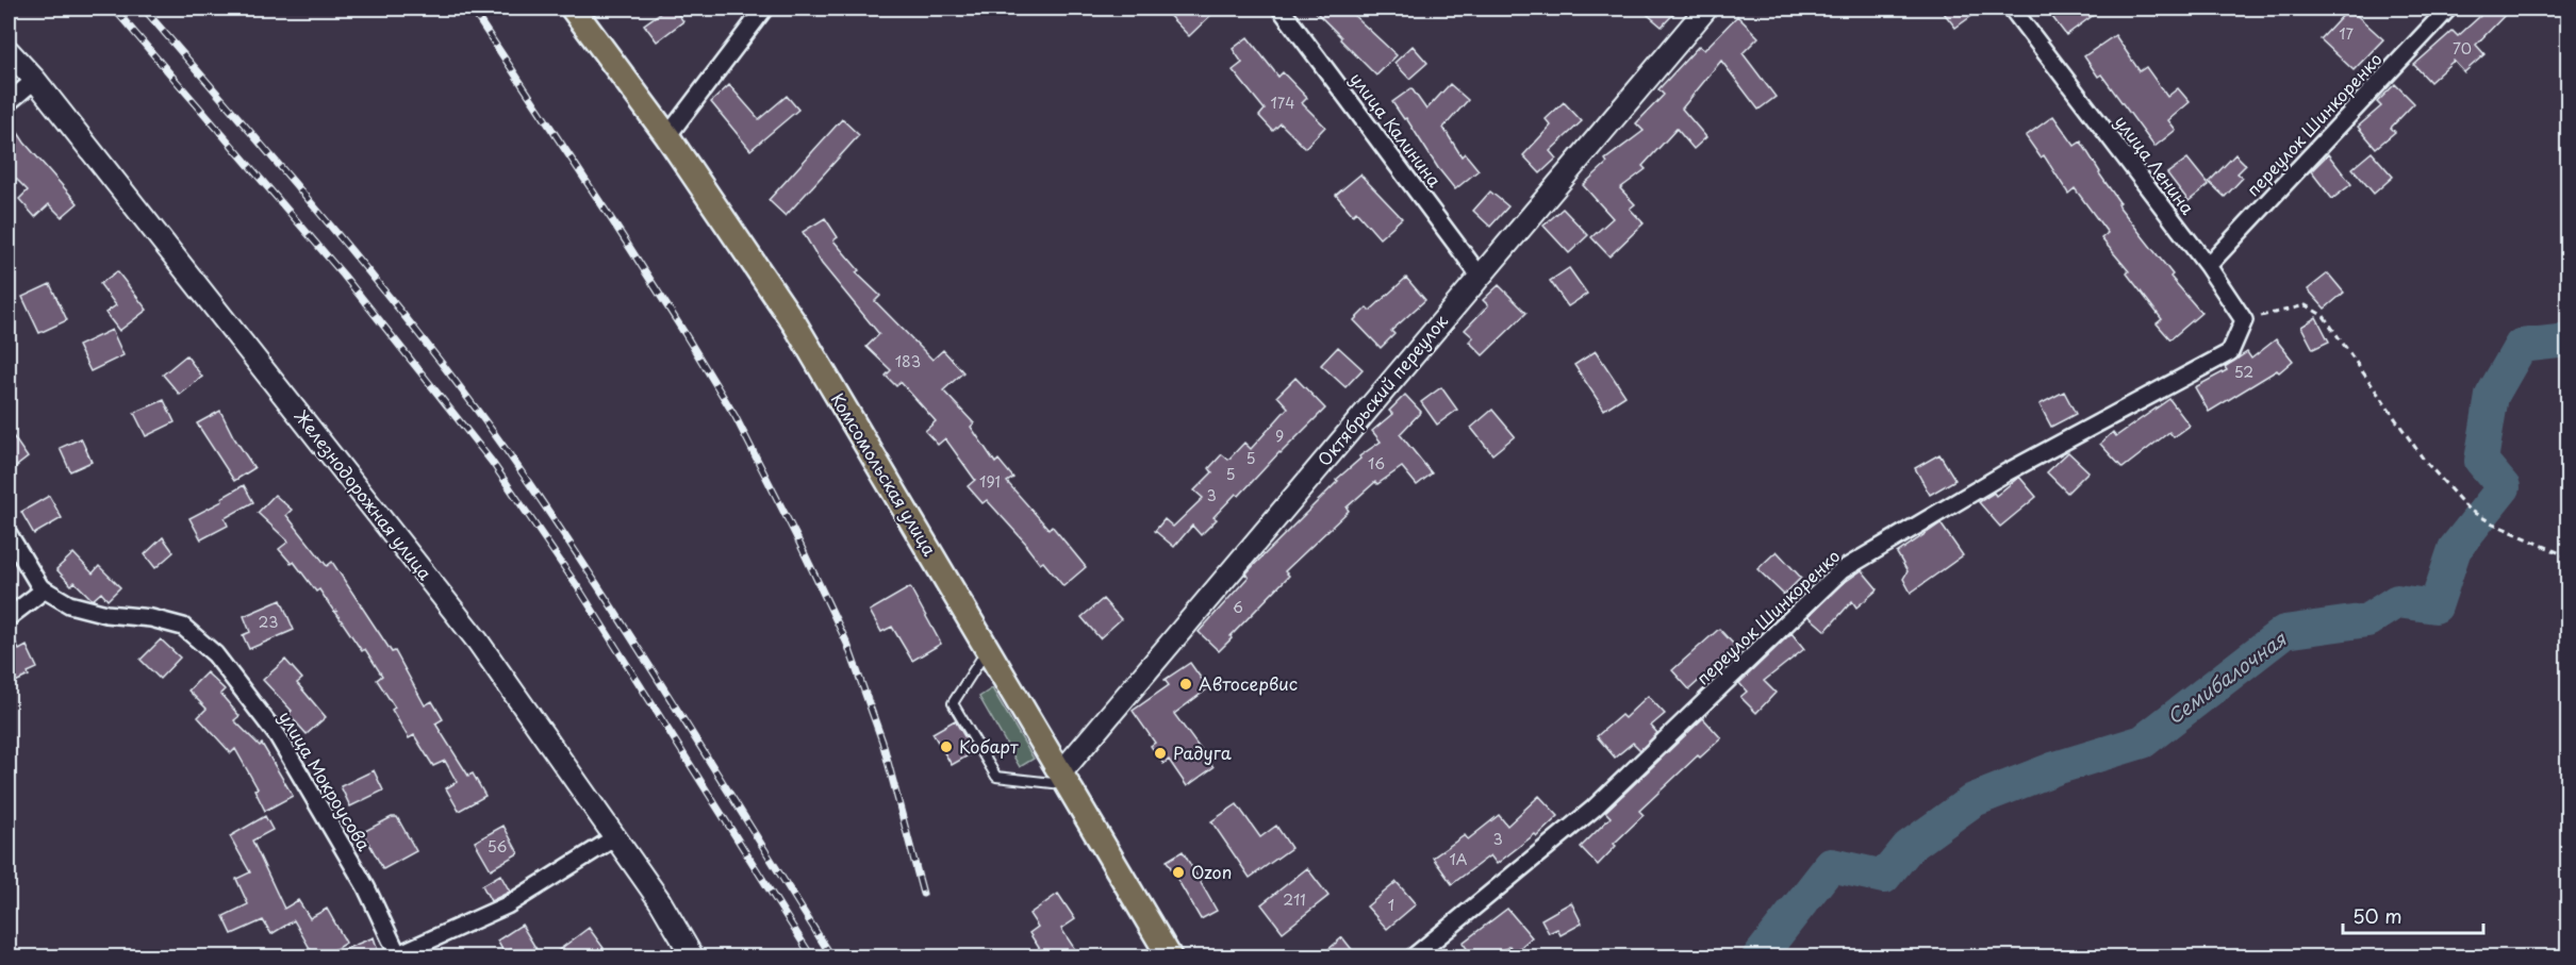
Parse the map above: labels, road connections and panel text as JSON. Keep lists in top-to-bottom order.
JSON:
{
  "streets": {
    "main road": ["Комсомольская улица"],
    "street": [
      "переулок Шинкоренко",
      "улица Калинина",
      "улица Ленина",
      "Октябрьский переулок",
      "Железнодорожная улица",
      "улица Мокроусова"
    ]
  },
  "crossings": [
    ["переулок Шинкоренко", "улица Ленина"],
    ["улица Калинина", "Октябрьский переулок"],
    ["Октябрьский переулок", "Комсомольская улица"]
  ],
  "water": ["Семибалочная"],
  "places": [
    "Автосервис",
    "Кобарт",
    "Радуга",
    "Ozon"
  ],
  "house_numbers": [
    "17",
    "70",
    "174",
    "183",
    "52",
    "9",
    "5",
    "16",
    "5",
    "191",
    "3",
    "6",
    "23",
    "3",
    "56",
    "1А",
    "211",
    "1"
  ],
  "scale_bar": "50 m"
}
